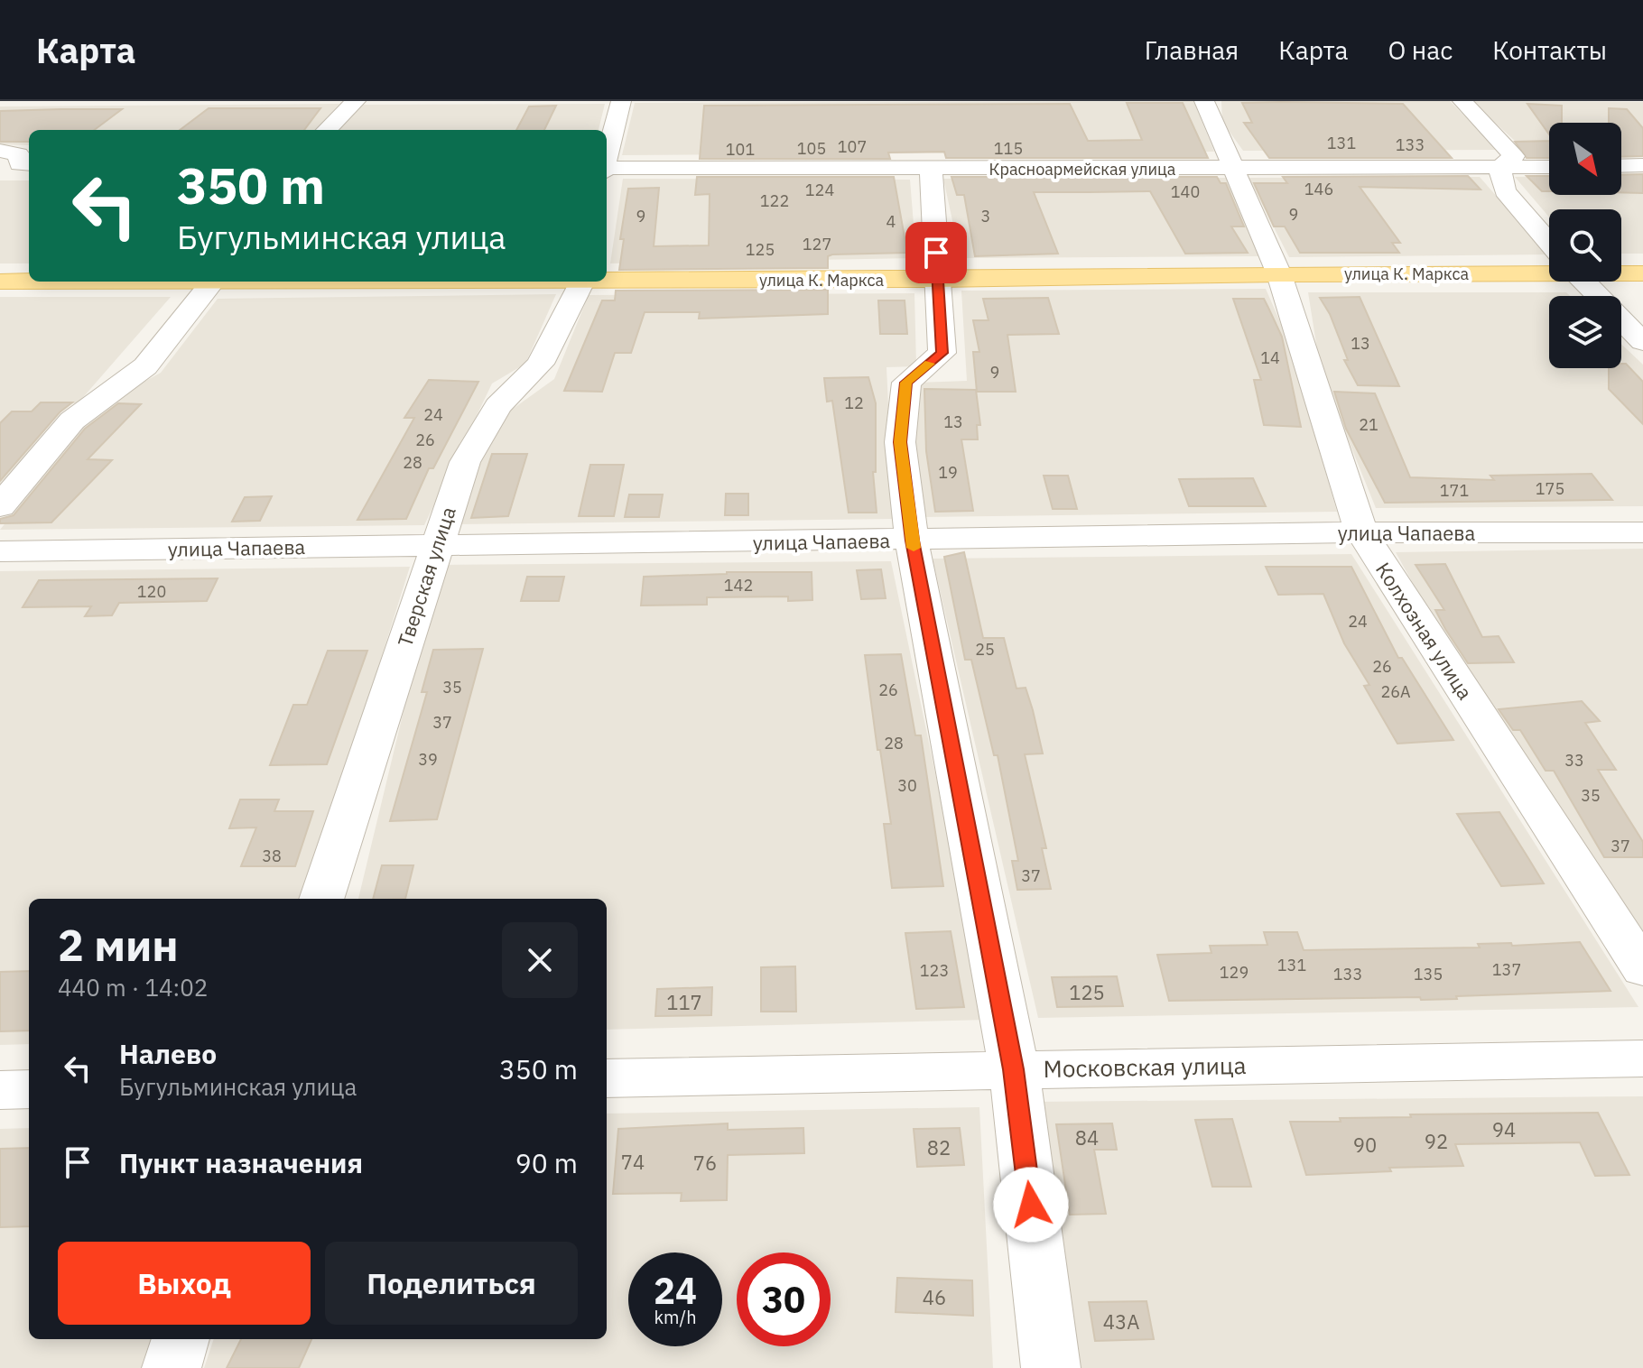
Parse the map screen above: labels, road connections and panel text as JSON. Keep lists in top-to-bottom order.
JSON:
{
  "streets": {
    "main road": ["улица К. Маркса"],
    "street": [
      "Красноармейская улица",
      "улица Чапаева",
      "Тверская улица",
      "Колхозная улица",
      "Московская улица"
    ]
  },
  "crossings": [
    ["Красноармейская улица", "Колхозная улица"],
    ["улица К. Маркса", "Колхозная улица"],
    ["улица Чапаева", "Тверская улица"],
    ["улица Чапаева", "Колхозная улица"]
  ],
  "house_numbers": [
    "131",
    "133",
    "107",
    "105",
    "115",
    "101",
    "146",
    "124",
    "140",
    "122",
    "9",
    "9",
    "3",
    "4",
    "127",
    "125",
    "13",
    "14",
    "9",
    "12",
    "24",
    "13",
    "21",
    "26",
    "28",
    "19",
    "175",
    "171",
    "142",
    "120",
    "24",
    "25",
    "26",
    "35",
    "26",
    "26А",
    "37",
    "28",
    "39",
    "33",
    "30",
    "35",
    "37",
    "38",
    "37",
    "131",
    "137",
    "123",
    "129",
    "133",
    "135",
    "125",
    "117",
    "94",
    "84",
    "92",
    "90",
    "82",
    "74",
    "76",
    "46",
    "43А"
  ],
  "north": "bottom right",
  "page": {
    "header": "Карта",
    "nav": [
      "Главная",
      "Карта",
      "О нас",
      "Контакты"
    ],
    "turn": ["350 m", "Бугульминская улица"],
    "heading": ["2 мин", "440 m · 14:02"],
    "list": [
      {
        "name": "Налево",
        "note": "Бугульминская улица",
        "value": "350 m"
      },
      {
        "name": "Пункт назначения",
        "value": "90 m"
      }
    ],
    "buttons": ["Выход", "Поделиться"],
    "speed": "24 km/h",
    "limit": "30"
  }
}
